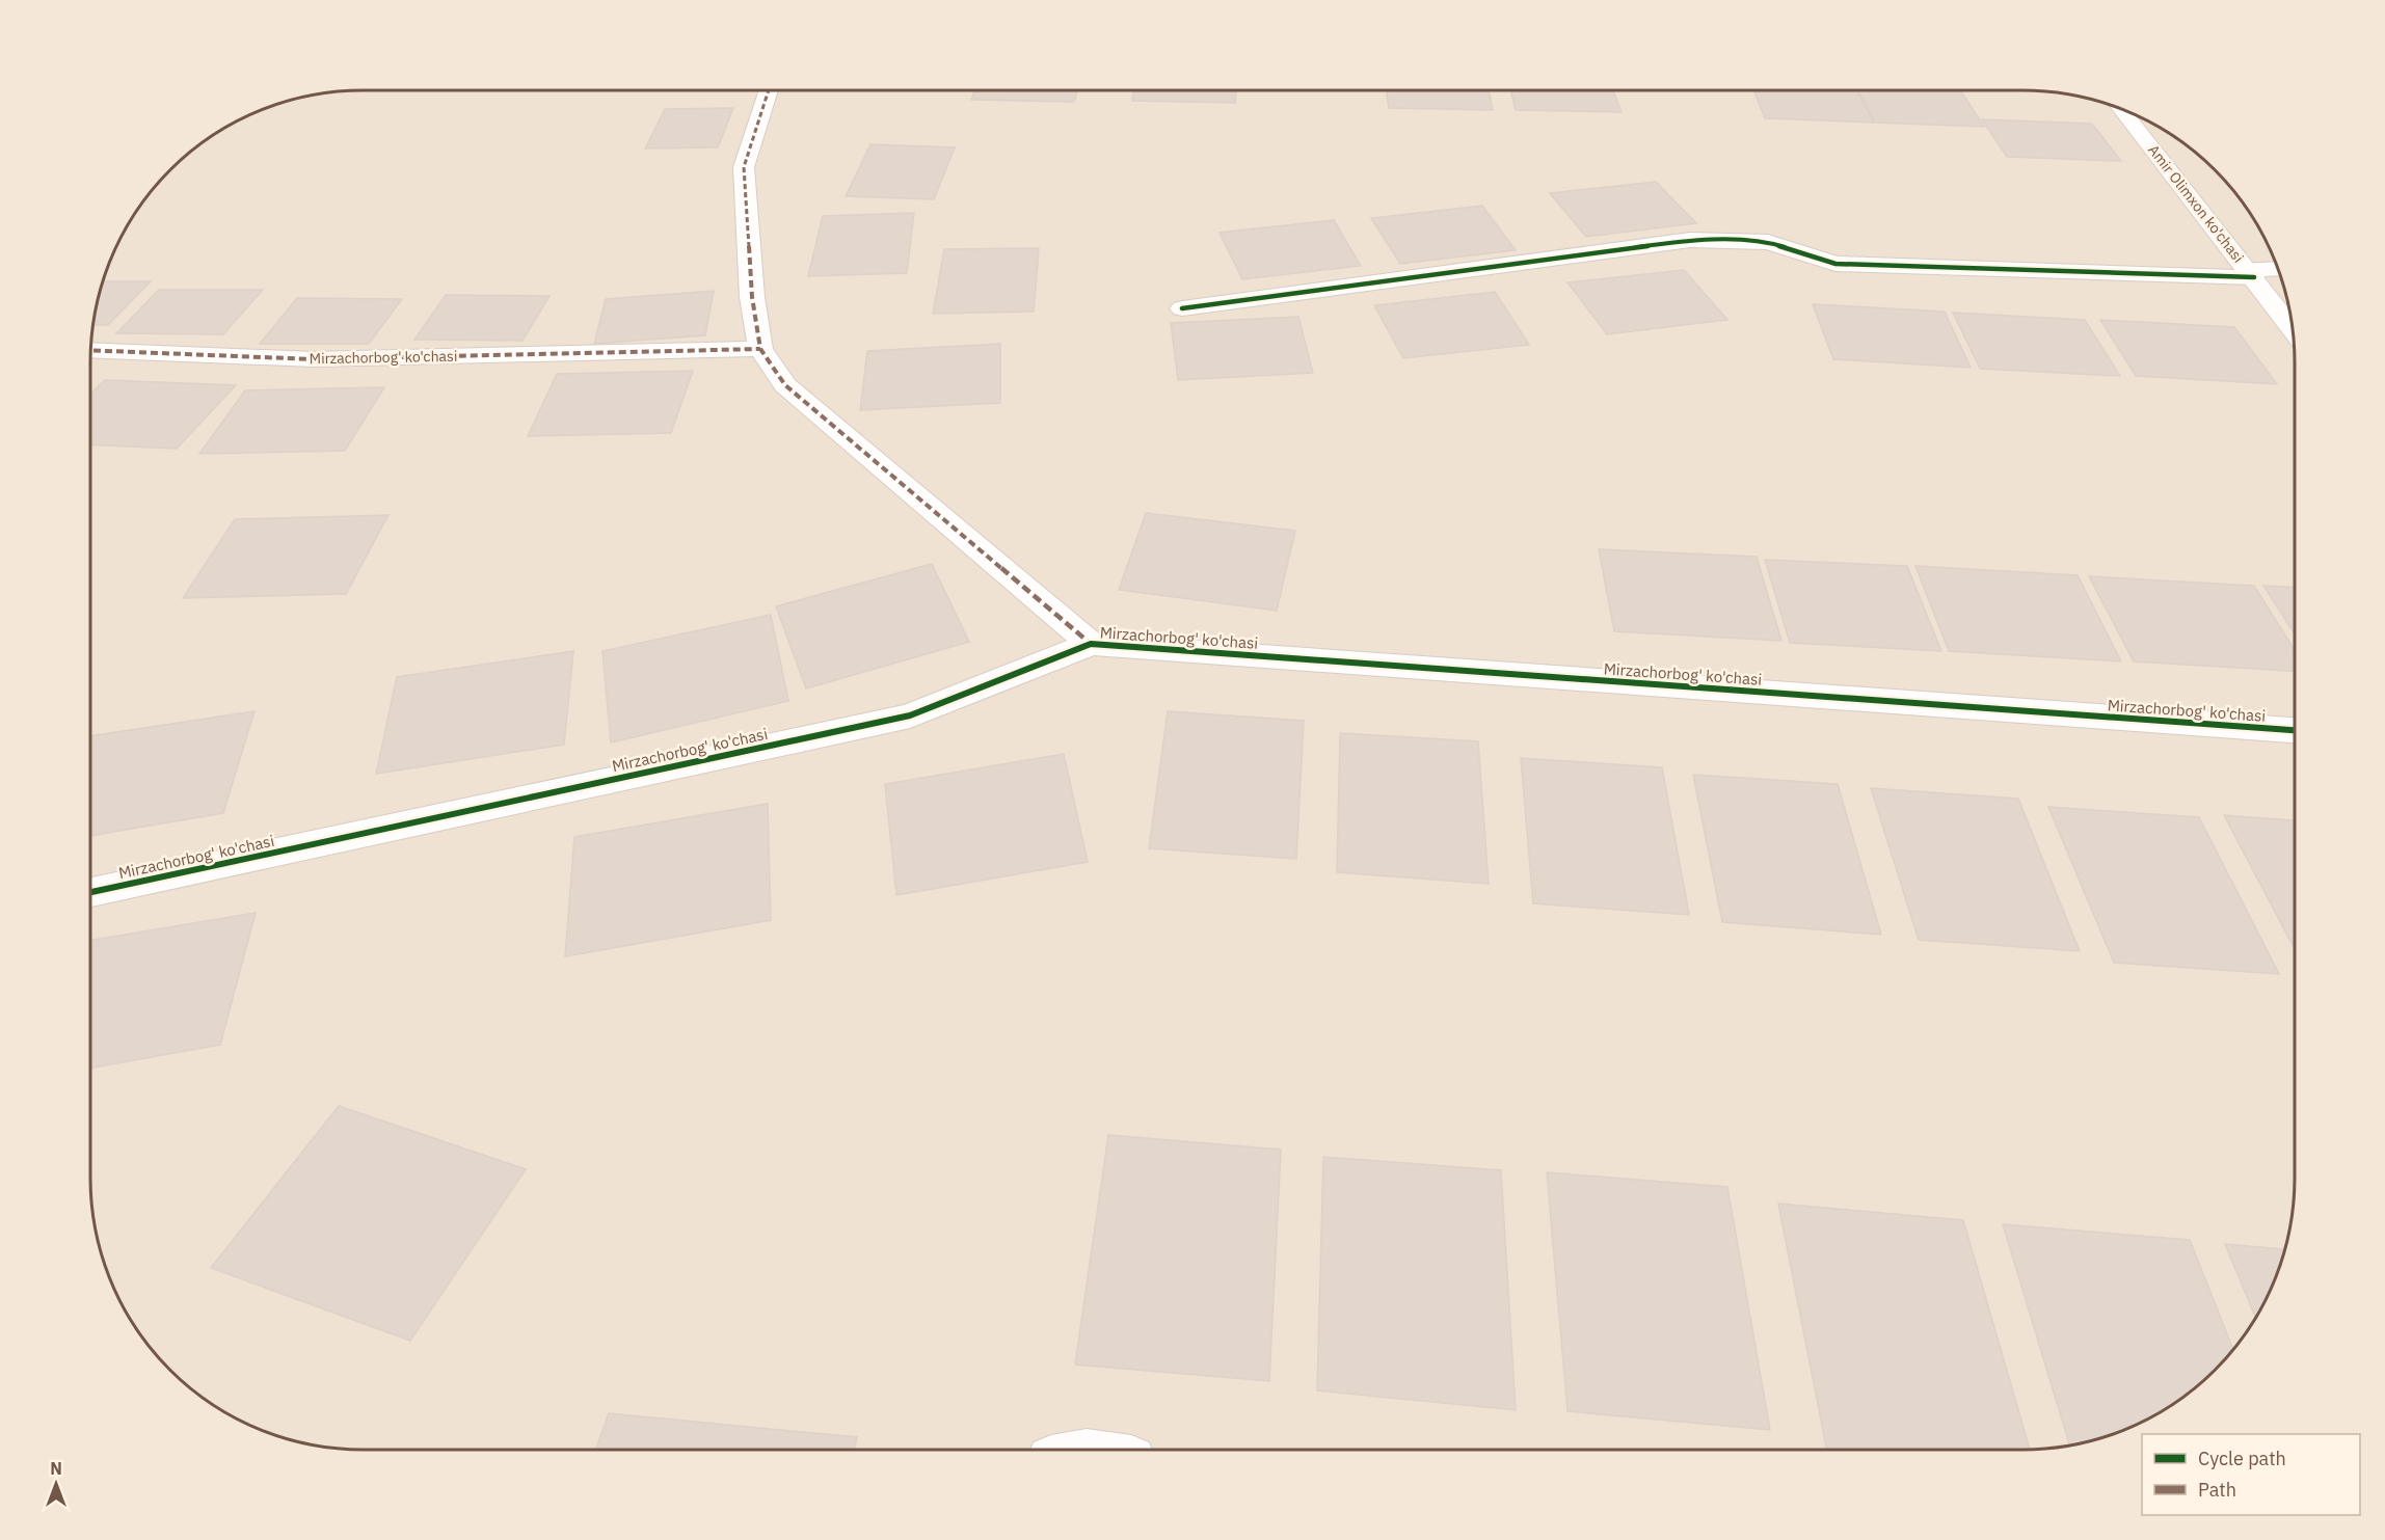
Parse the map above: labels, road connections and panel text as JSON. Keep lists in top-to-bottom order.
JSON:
{
  "streets": {
    "street": ["Amir Olimxon ko'chasi", "Mirzachorbog' ko'chasi"]
  },
  "legend": ["Cycle path", "Path"],
  "north": "top"
}
